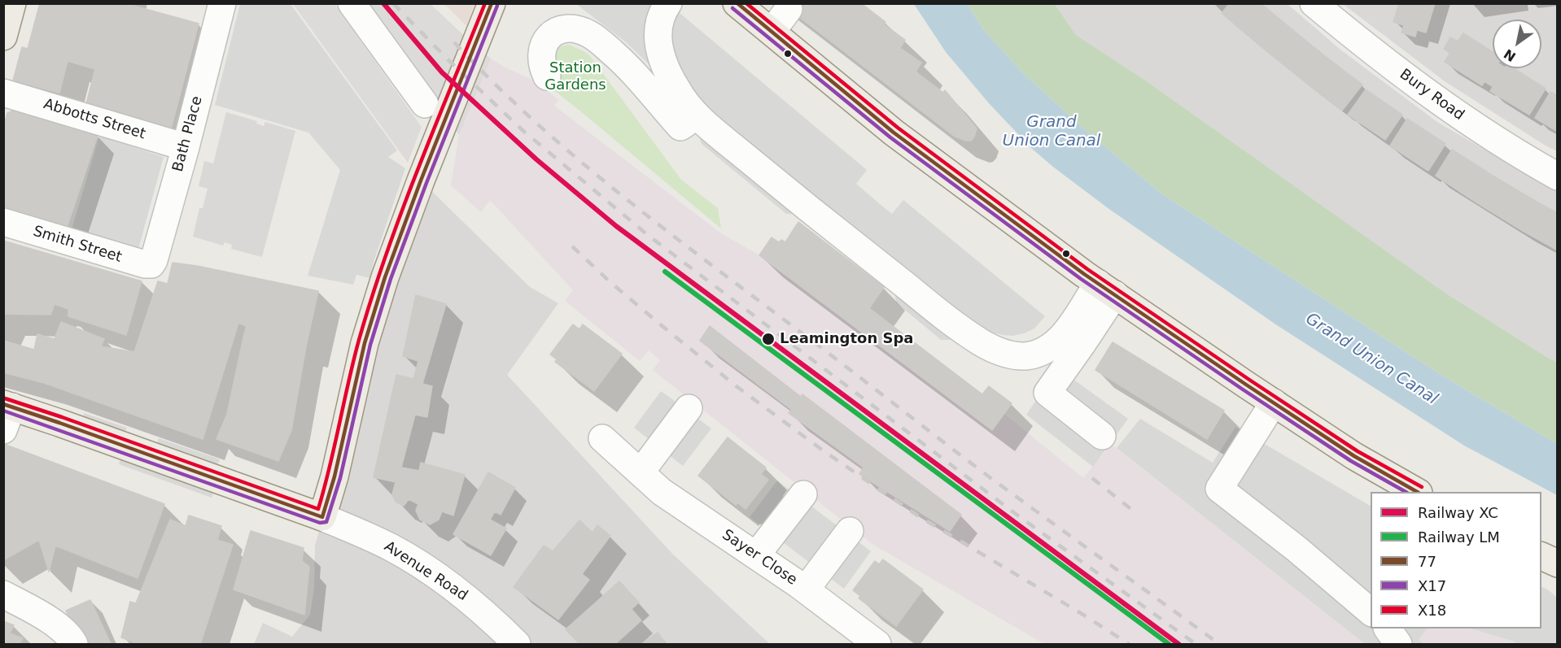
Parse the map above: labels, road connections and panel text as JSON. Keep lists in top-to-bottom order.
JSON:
{
  "streets": {
    "street": [
      "Bury Road",
      "Abbotts Street",
      "Bath Place",
      "Smith Street",
      "Sayer Close",
      "Avenue Road"
    ]
  },
  "crossings": [
    ["Abbotts Street", "Bath Place"],
    ["Bath Place", "Smith Street"]
  ],
  "water": ["Grand Union Canal"],
  "parks": ["Station Gardens"],
  "places": ["Leamington Spa"],
  "lines": [
    "rail line XC",
    "transit line 77",
    "transit line X18",
    "transit line X17",
    "rail line LM"
  ],
  "legend": [
    "Railway XC",
    "Railway LM",
    "77",
    "X17",
    "X18"
  ],
  "north": "bottom left"
}
